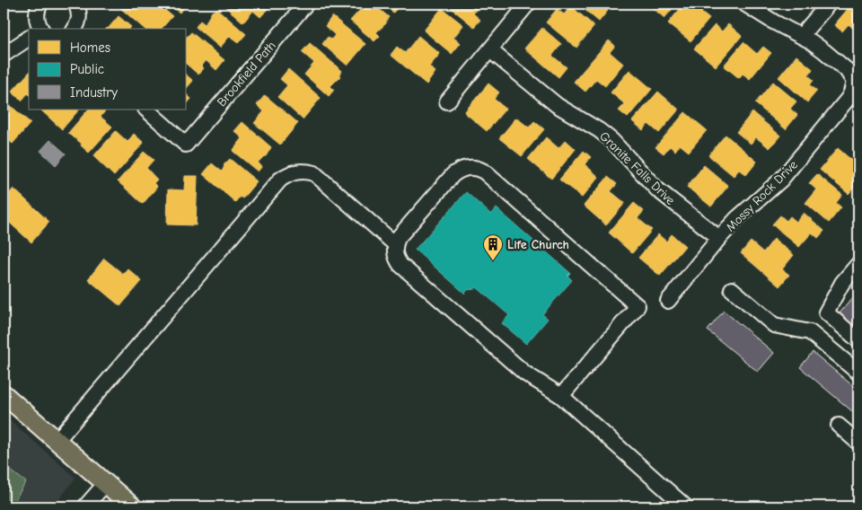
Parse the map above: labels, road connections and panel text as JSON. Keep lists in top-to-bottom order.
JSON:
{
  "streets": {
    "street": ["Brookfield Path", "Granite Falls Drive", "Mossy Rock Drive"]
  },
  "crossings": [
    ["Granite Falls Drive", "Mossy Rock Drive"]
  ],
  "places": {
    "building": ["Life Church"]
  },
  "legend": ["Homes", "Public", "Industry"]
}
